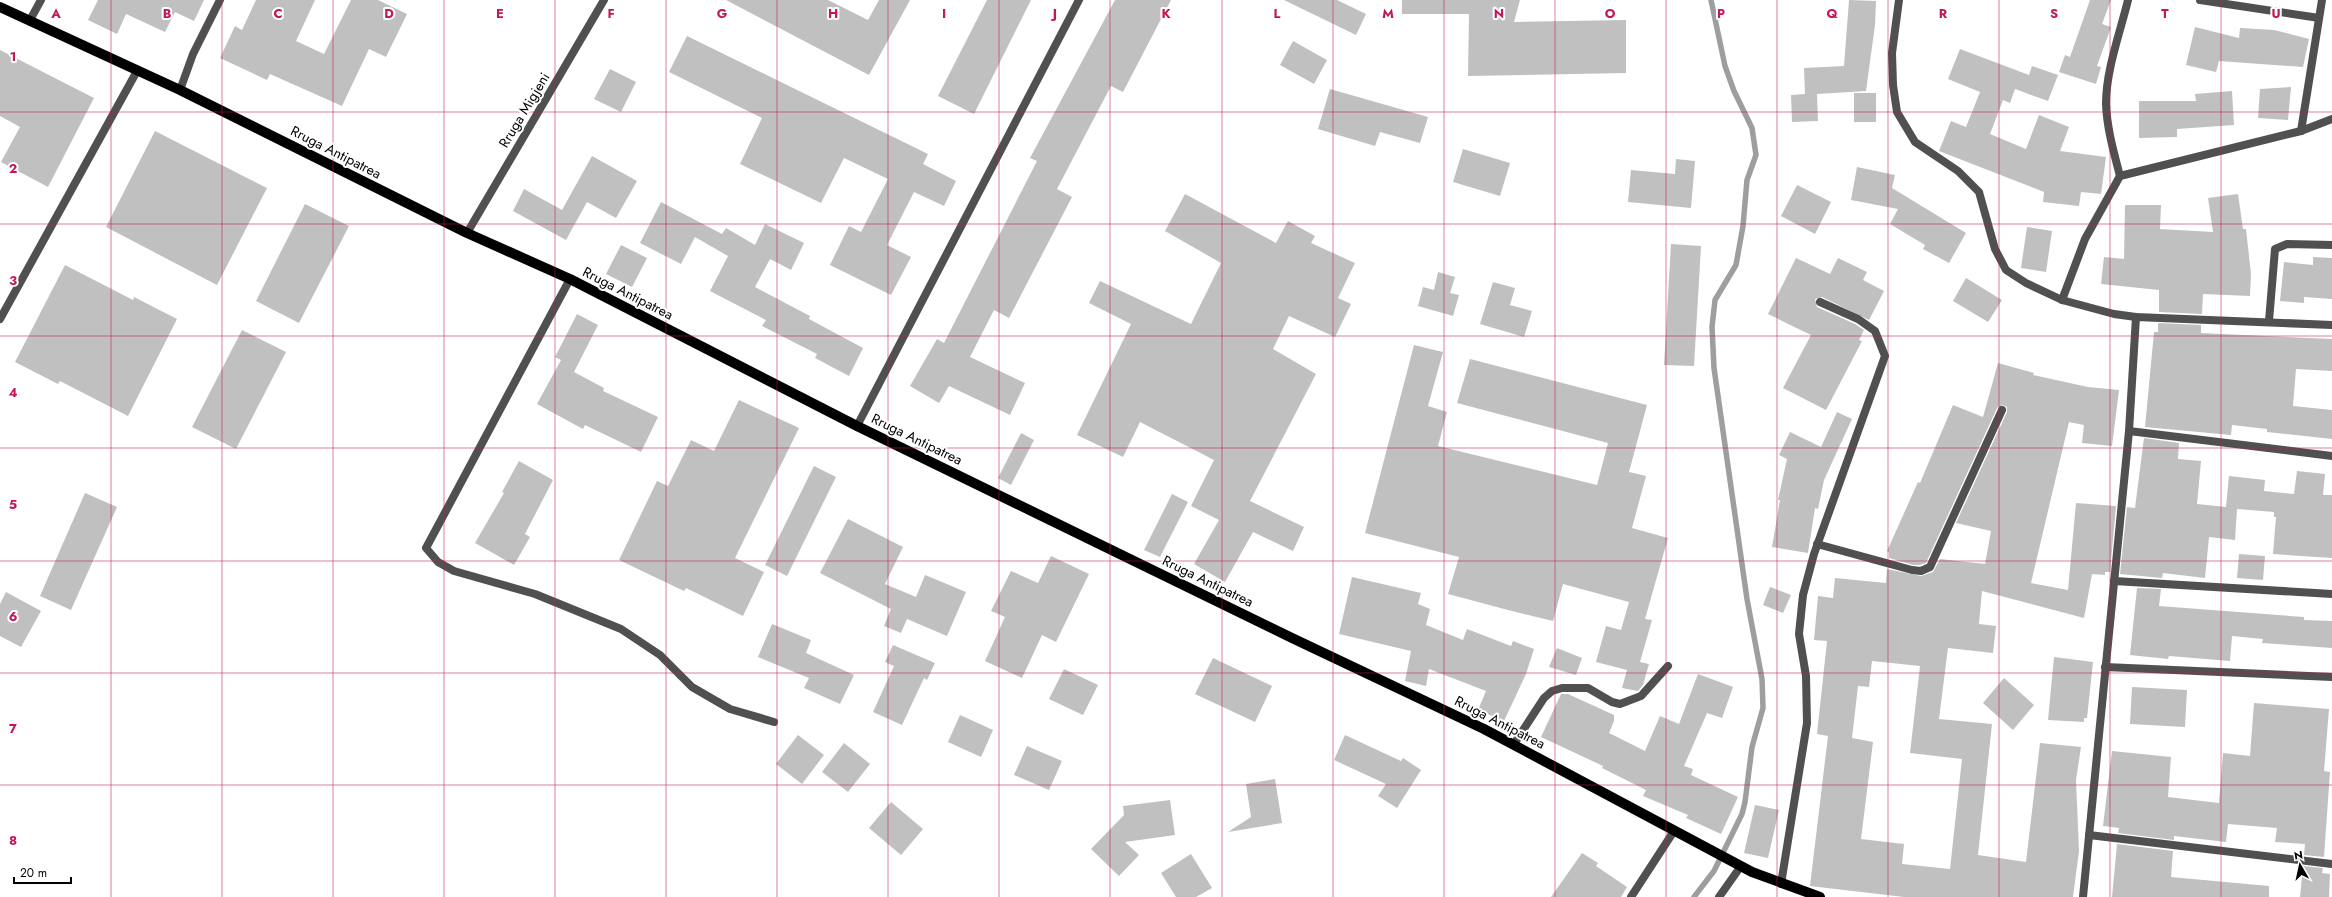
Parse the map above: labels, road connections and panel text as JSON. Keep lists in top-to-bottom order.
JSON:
{
  "streets": {
    "main road": ["Rruga Antipatrea"],
    "street": ["Rruga Migjeni"]
  },
  "crossings": [
    ["Rruga Migjeni", "Rruga Antipatrea"]
  ],
  "scale_bar": "20 m",
  "north": "top",
  "grid": {
    "columns": [
      "A",
      "B",
      "C",
      "D",
      "E",
      "F",
      "G",
      "H",
      "I",
      "J",
      "K",
      "L",
      "M",
      "N",
      "O",
      "P",
      "Q",
      "R",
      "S",
      "T",
      "U"
    ],
    "rows": [
      "1",
      "2",
      "3",
      "4",
      "5",
      "6",
      "7",
      "8"
    ]
  }
}
